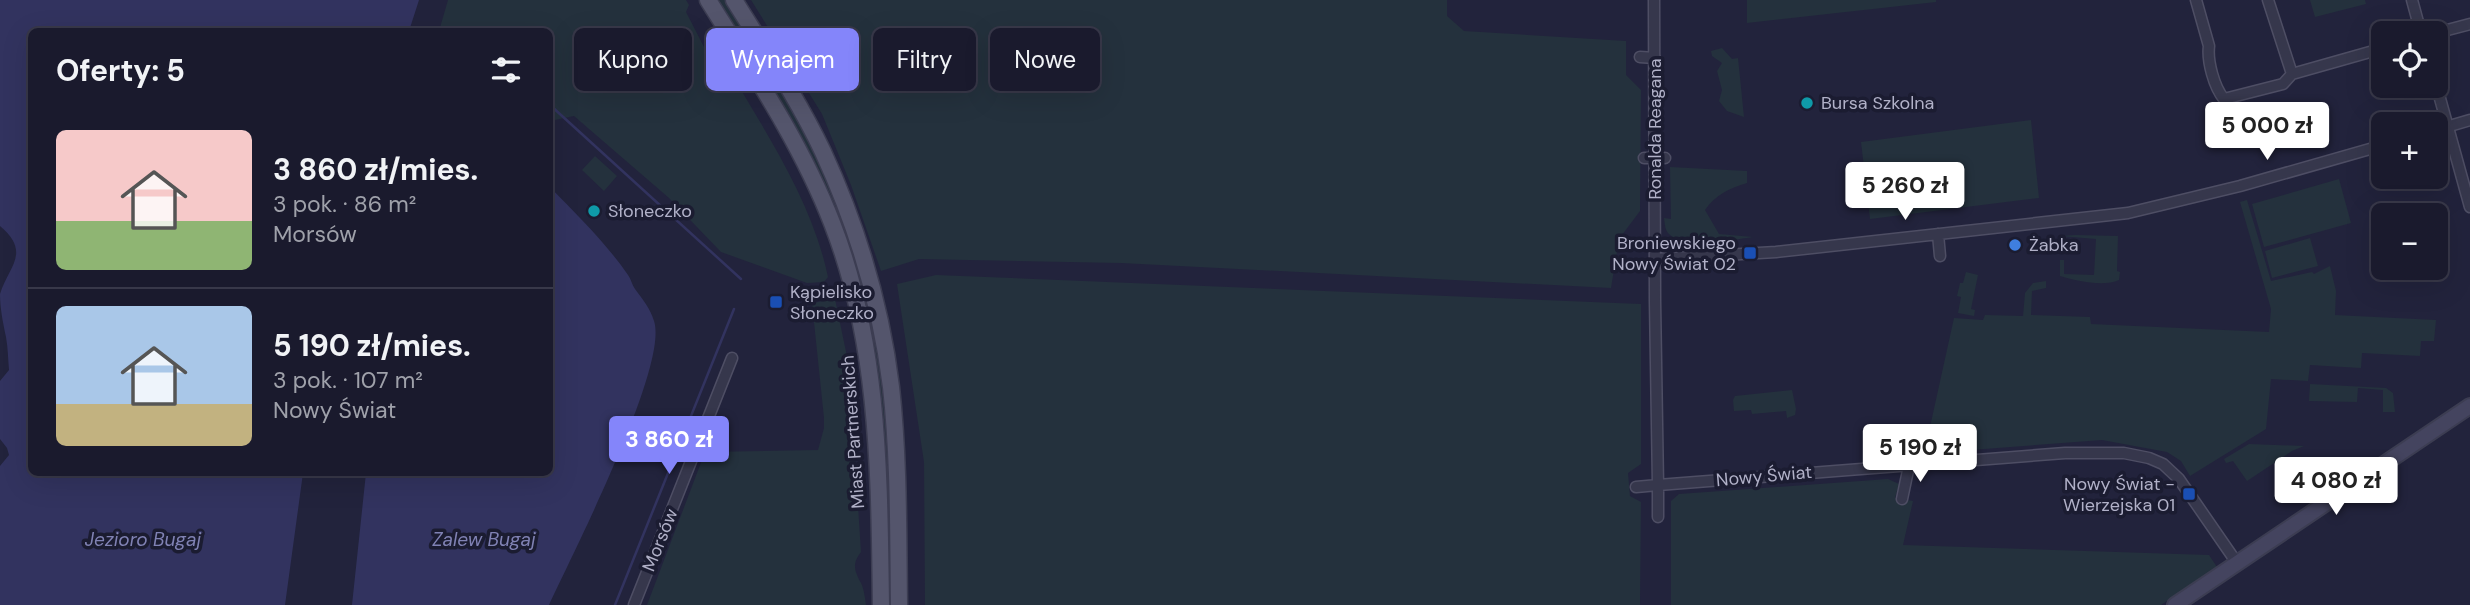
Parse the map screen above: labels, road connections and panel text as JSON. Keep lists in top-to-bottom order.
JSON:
{
  "streets": {
    "main road": ["Miast Partnerskich"],
    "street": ["Ronalda Reagana", "Nowy Świat", "Morsów"]
  },
  "water": ["Jezioro Bugaj", "Zalew Bugaj"],
  "places": {
    "other": ["Bursa Szkolna", "Słoneczko", "Żabka"],
    "transit": ["Broniewskiego Nowy Świat 02", "Kąpielisko Słoneczko", "Nowy Świat - Wierzejska 01"]
  },
  "page": {
    "map_buttons": ["+", "−"],
    "chip": [
      "Kupno",
      "Wynajem",
      "Filtry",
      "Nowe"
    ],
    "heading": "Oferty: 5",
    "price": [
      "5 000 zł",
      "5 260 zł",
      "3 860 zł",
      "5 190 zł",
      "4 080 zł"
    ],
    "list": [
      {
        "name": "3 860 zł/mies.",
        "note": "3 pok. · 86 m² · Morsów"
      },
      {
        "name": "5 190 zł/mies.",
        "note": "3 pok. · 107 m² · Nowy Świat"
      }
    ]
  }
}
